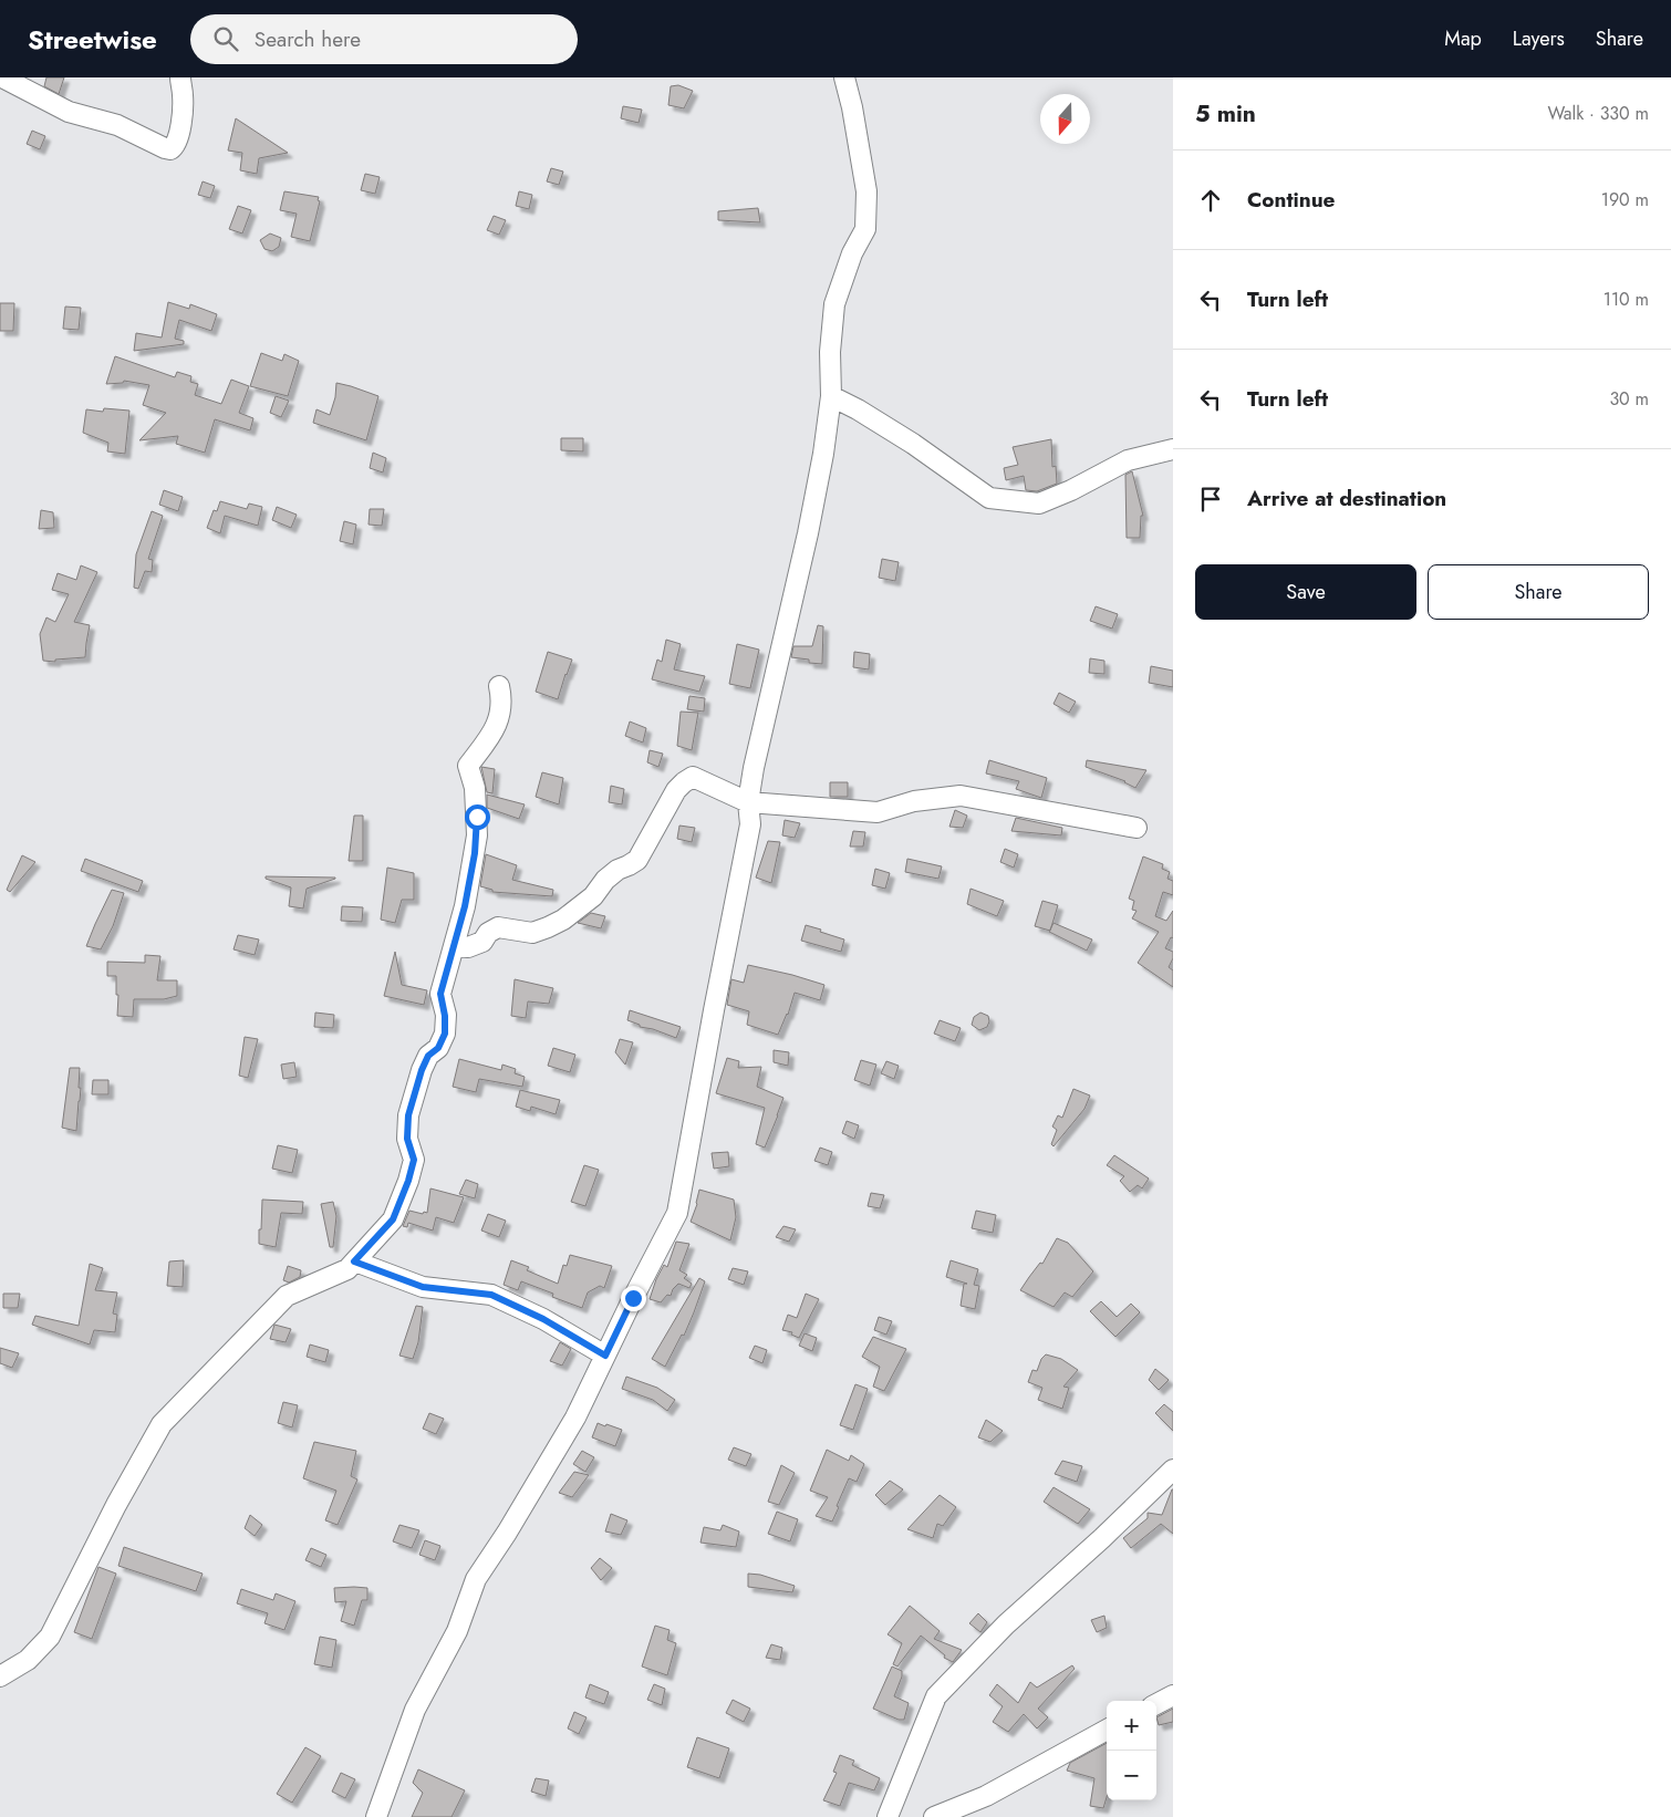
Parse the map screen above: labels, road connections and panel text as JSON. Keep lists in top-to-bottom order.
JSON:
{
  "north": "bottom",
  "page": {
    "header": "Streetwise",
    "search": "Search here",
    "nav": ["Map", "Layers", "Share"],
    "heading": ["5 min", "Walk · 330 m"],
    "list": [
      ["Continue", "190 m"],
      ["Turn left", "110 m"],
      ["Turn left", "30 m"],
      "Arrive at destination"
    ],
    "buttons": ["Save", "Share"],
    "map_buttons": ["+", "−"]
  }
}
